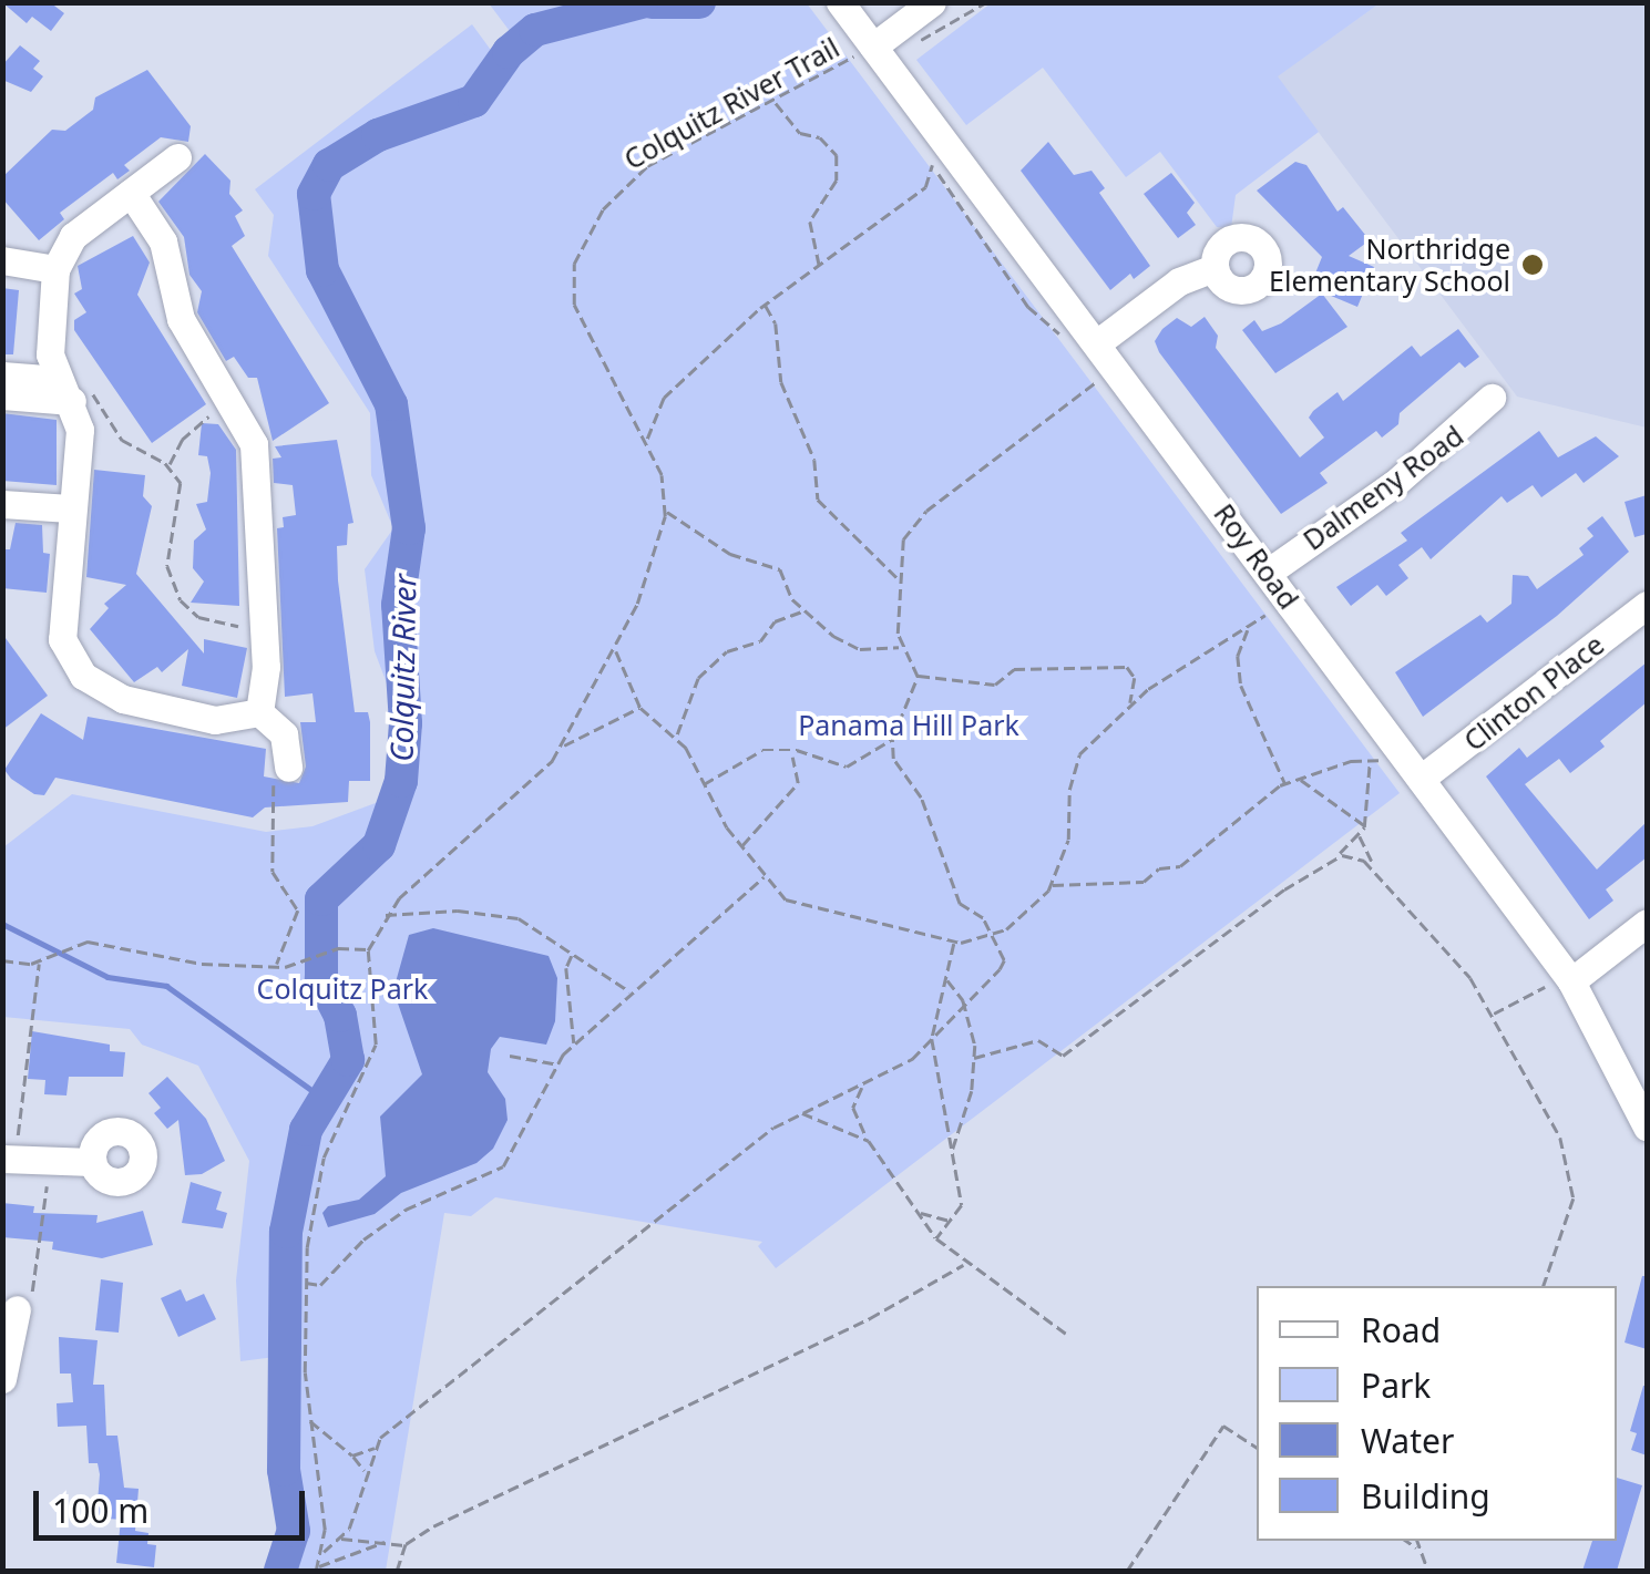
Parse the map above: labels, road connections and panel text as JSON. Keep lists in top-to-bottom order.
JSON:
{
  "streets": {
    "street": ["Dalmeny Road", "Roy Road", "Clinton Place"],
    "path": ["Colquitz River Trail"]
  },
  "crossings": [
    ["Colquitz River Trail", "Roy Road"],
    ["Dalmeny Road", "Roy Road"],
    ["Roy Road", "Clinton Place"]
  ],
  "water": ["Colquitz River"],
  "parks": ["Panama Hill Park", "Colquitz Park"],
  "places": ["Northridge Elementary School"],
  "legend": [
    "Road",
    "Park",
    "Water",
    "Building"
  ],
  "scale_bar": "100 m"
}
